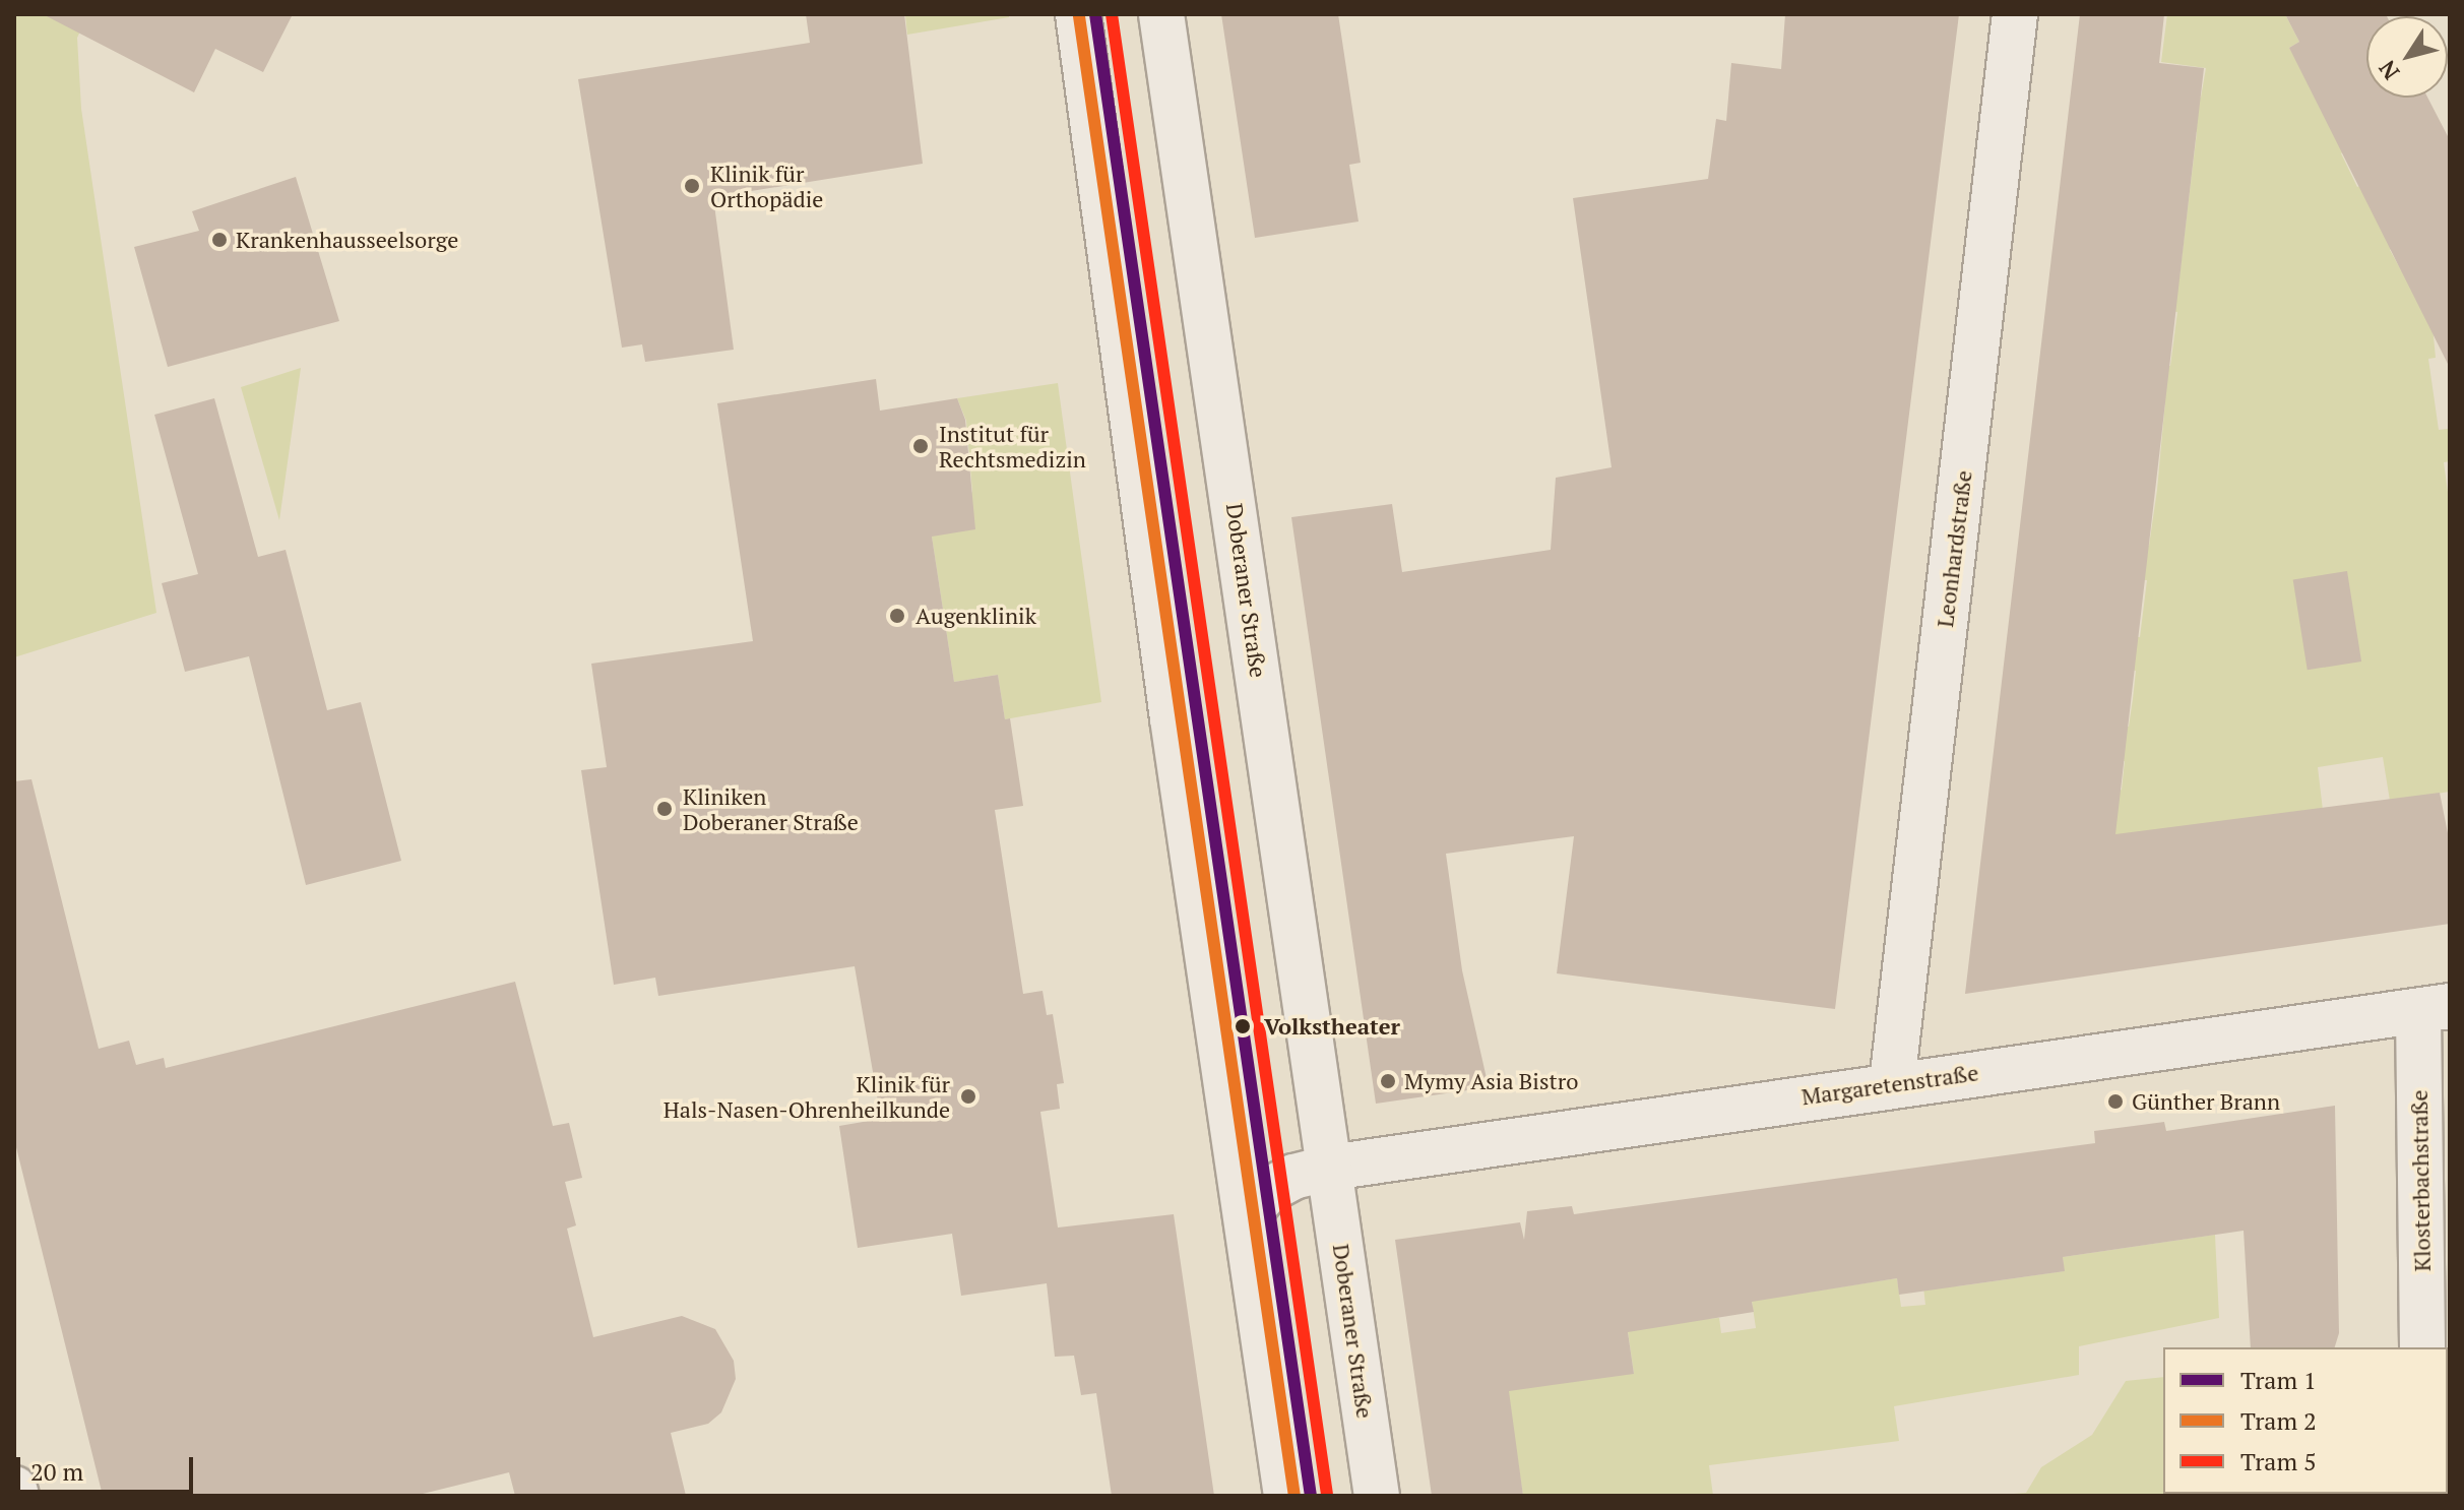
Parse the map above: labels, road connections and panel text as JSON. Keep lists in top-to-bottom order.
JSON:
{
  "streets": {
    "street": [
      "Leonhardstraße",
      "Doberaner Straße",
      "Margaretenstraße",
      "Klosterbachstraße"
    ]
  },
  "crossings": [
    ["Leonhardstraße", "Margaretenstraße"],
    ["Doberaner Straße", "Margaretenstraße"],
    ["Margaretenstraße", "Klosterbachstraße"]
  ],
  "places": [
    "Klinik für Orthopädie",
    "Krankenhausseelsorge",
    "Institut für Rechtsmedizin",
    "Augenklinik",
    "Kliniken Doberaner Straße",
    "Volkstheater",
    "Mymy Asia Bistro",
    "Klinik für Hals-Nasen-Ohrenheilkunde",
    "Günther Brann"
  ],
  "lines": ["tram line 1", "tram line 5", "tram line 2"],
  "legend": ["Tram 1", "Tram 2", "Tram 5"],
  "scale_bar": "20 m",
  "north": "bottom left"
}
